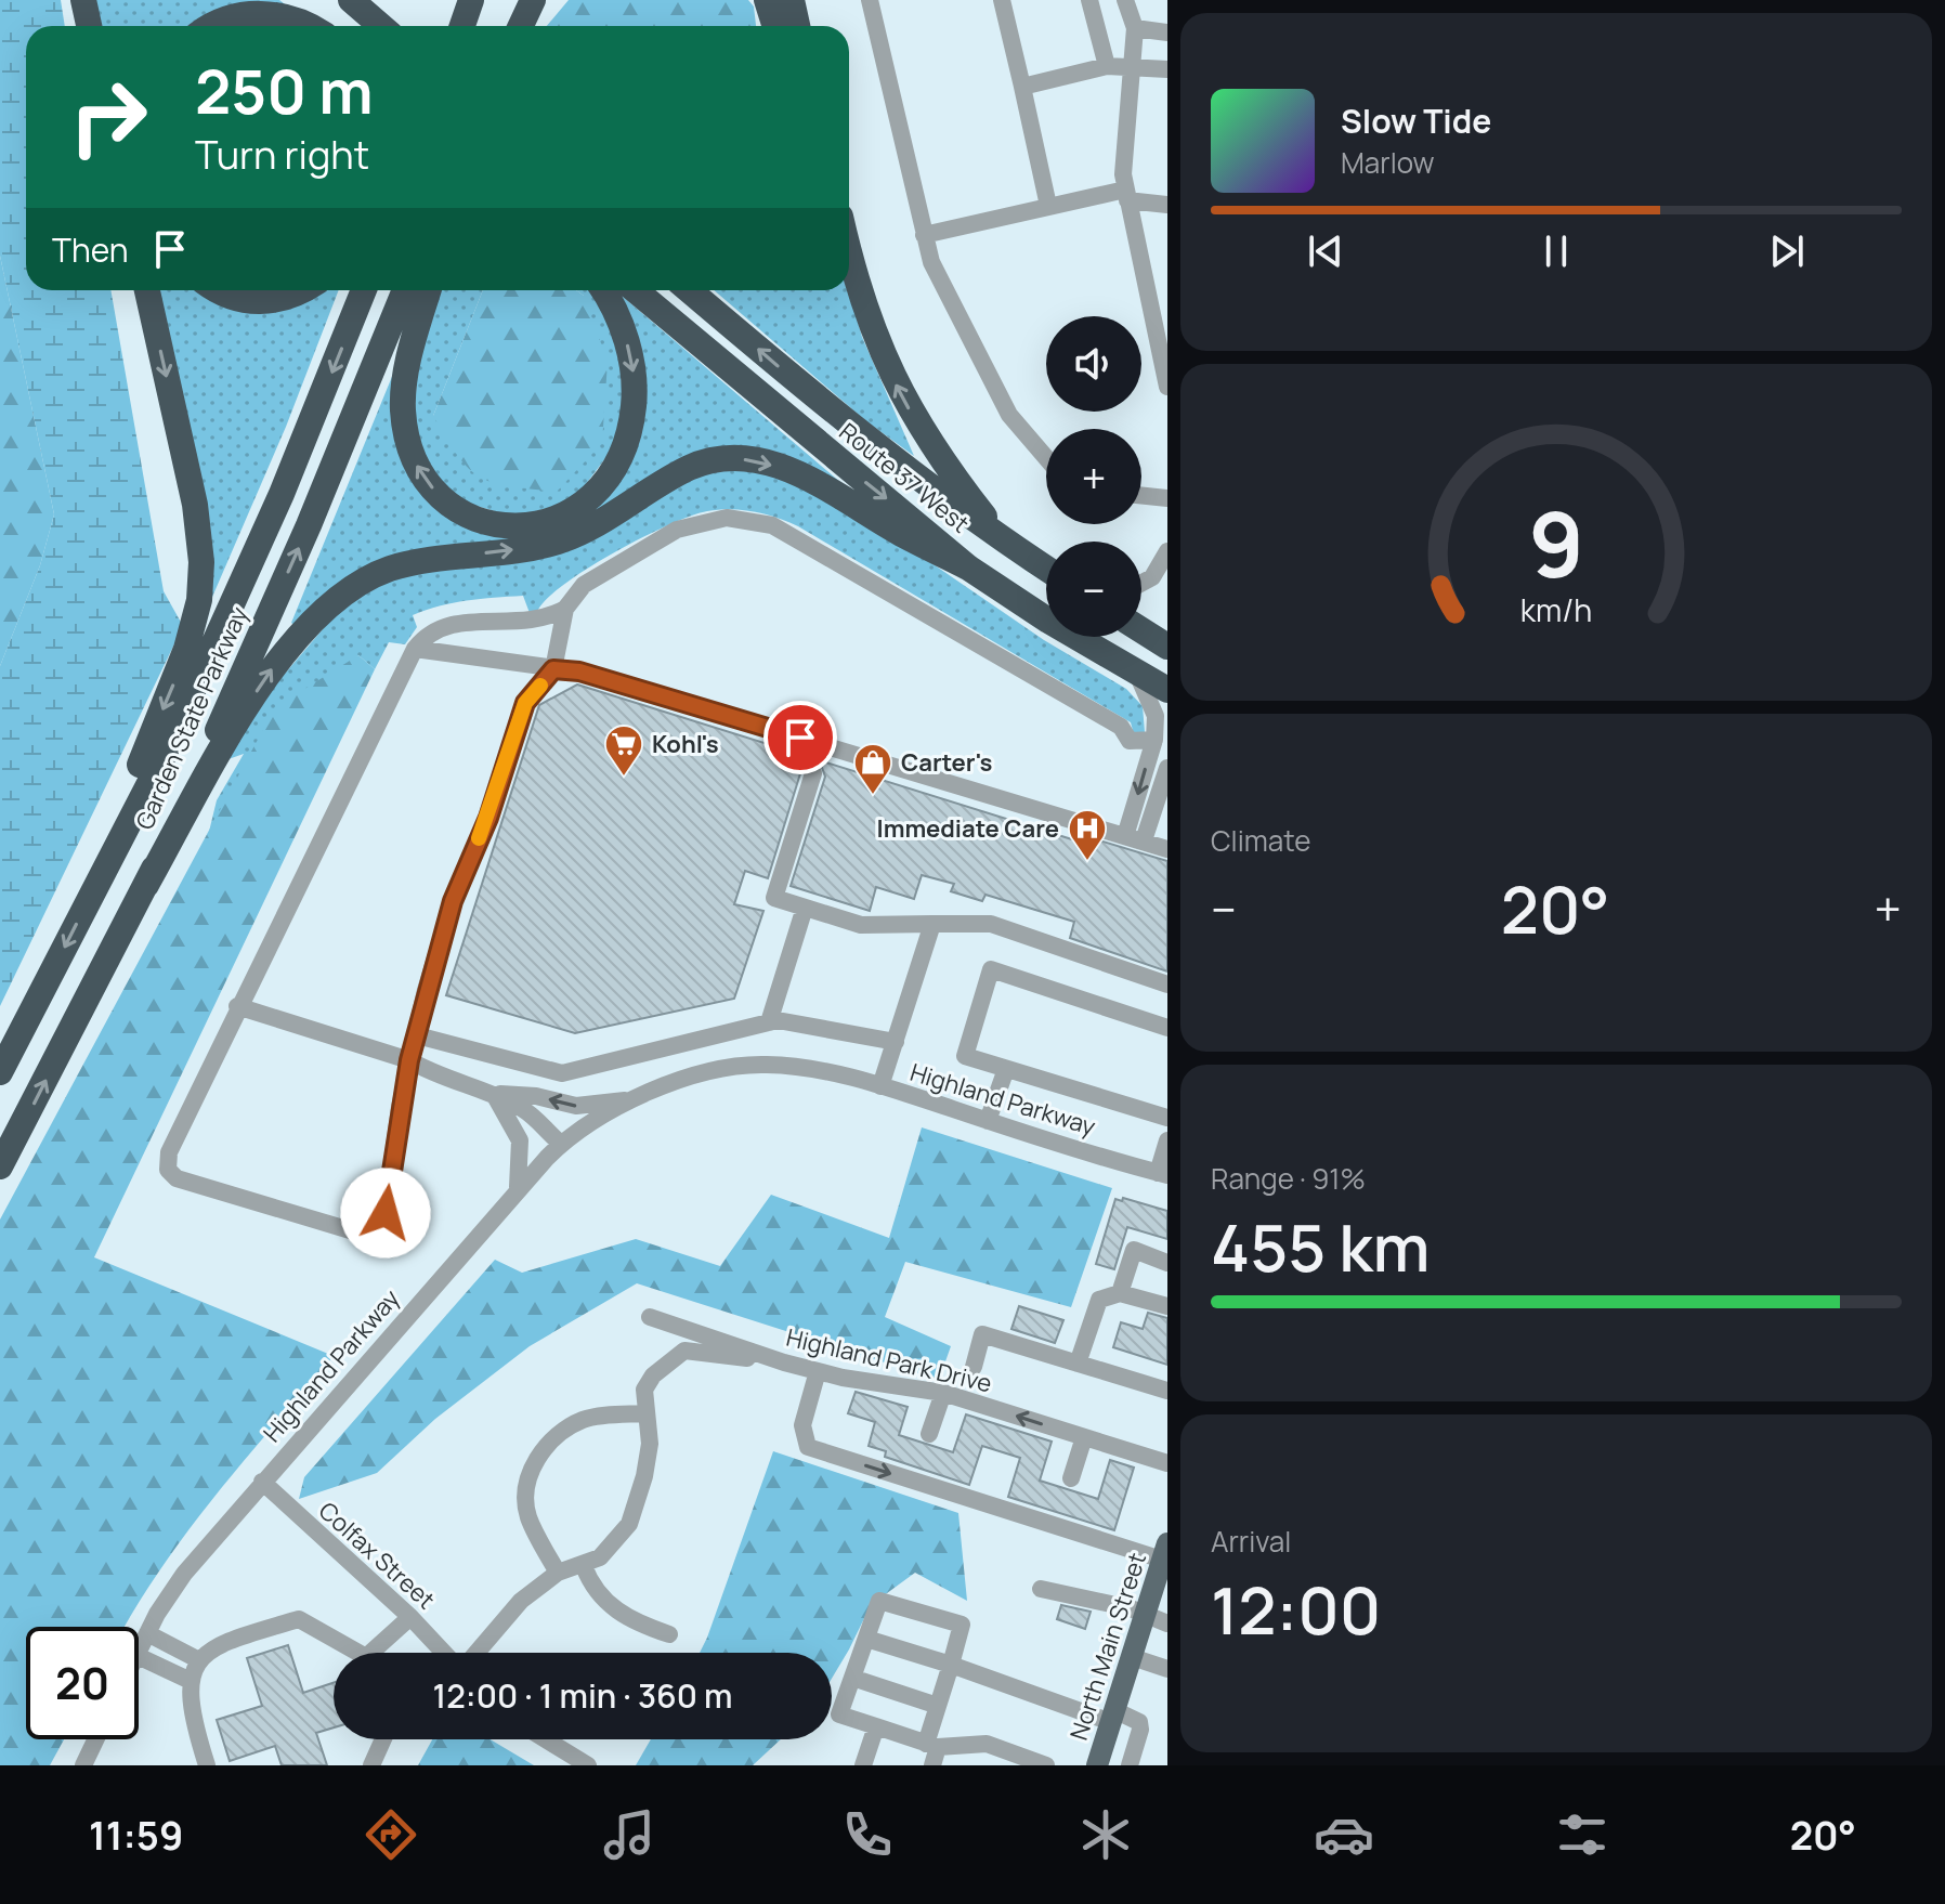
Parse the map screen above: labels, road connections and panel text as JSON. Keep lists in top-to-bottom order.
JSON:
{
  "streets": {
    "highway": ["Route 37 West", "Garden State Parkway"],
    "main road": ["North Main Street"],
    "street": ["Highland Parkway", "Highland Park Drive", "Colfax Street"]
  },
  "crossings": [
    ["Highland Parkway", "Colfax Street"]
  ],
  "places": {
    "supermarket": ["Kohl's"],
    "shop": ["Carter's"],
    "hospital": ["Immediate Care"]
  },
  "page": {
    "turn": ["250 m", "Turn right"],
    "song": ["Slow Tide", "Marlow"],
    "then": "Then",
    "map_buttons": ["+", "−"],
    "tile": [
      "Climate",
      ["Range · 91%", "455 km"],
      ["Arrival", "12:00"]
    ],
    "heat": ["−", "20°", "+"],
    "limit": "20",
    "trip": "12:00 · 1 min · 360 m",
    "tabs": ["11:59", "20°"],
    "gauge": ["9", "km/h"]
  }
}
